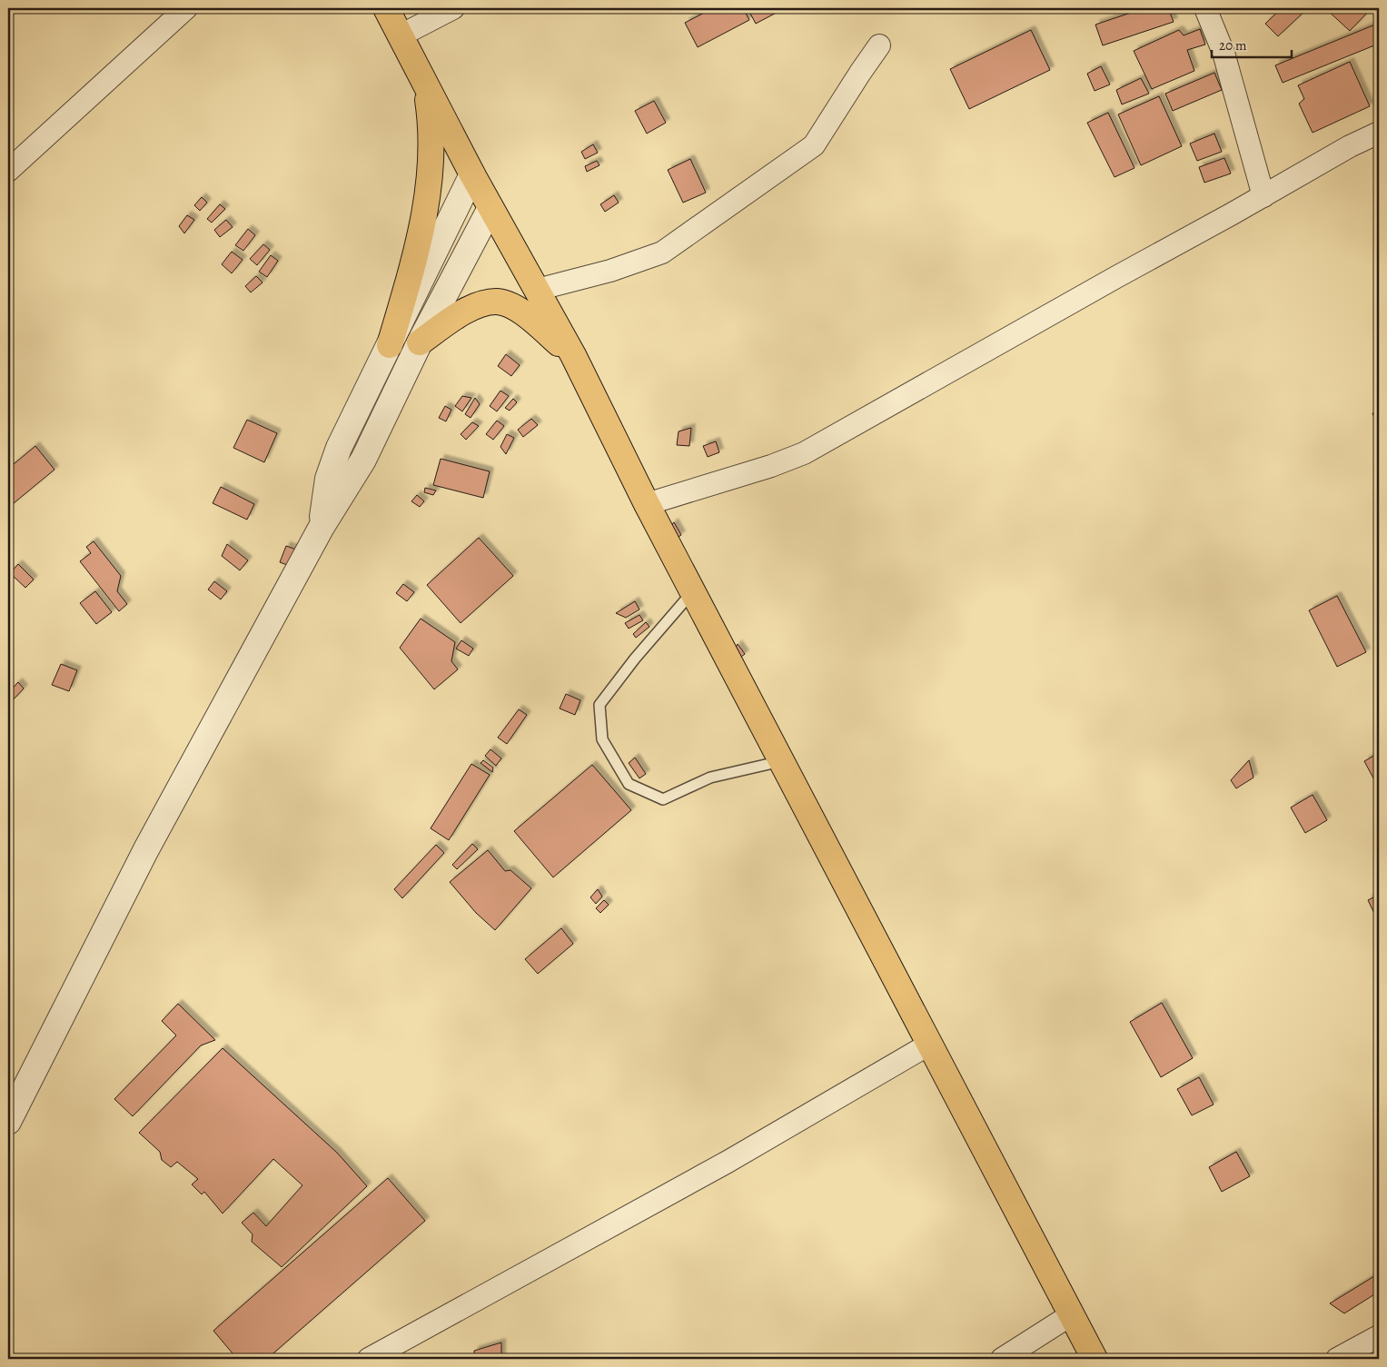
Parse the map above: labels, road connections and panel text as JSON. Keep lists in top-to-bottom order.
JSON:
{
  "scale_bar": "20 m"
}
